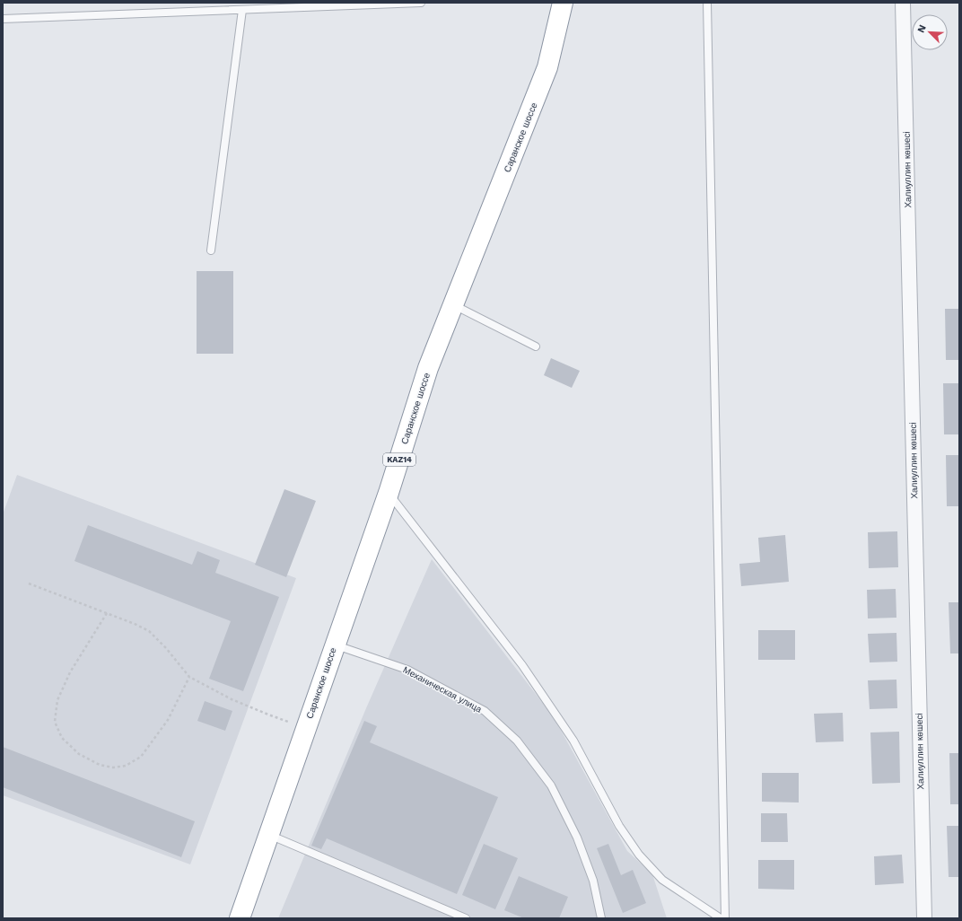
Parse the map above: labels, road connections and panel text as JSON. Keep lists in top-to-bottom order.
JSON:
{
  "streets": {
    "highway": ["Саранское шоссе", "KAZ14"],
    "street": ["Халиуллин көшесі"],
    "lane": ["Механическая улица"]
  },
  "crossings": [
    ["Саранское шоссе", "Механическая улица"]
  ],
  "north": "top left"
}
